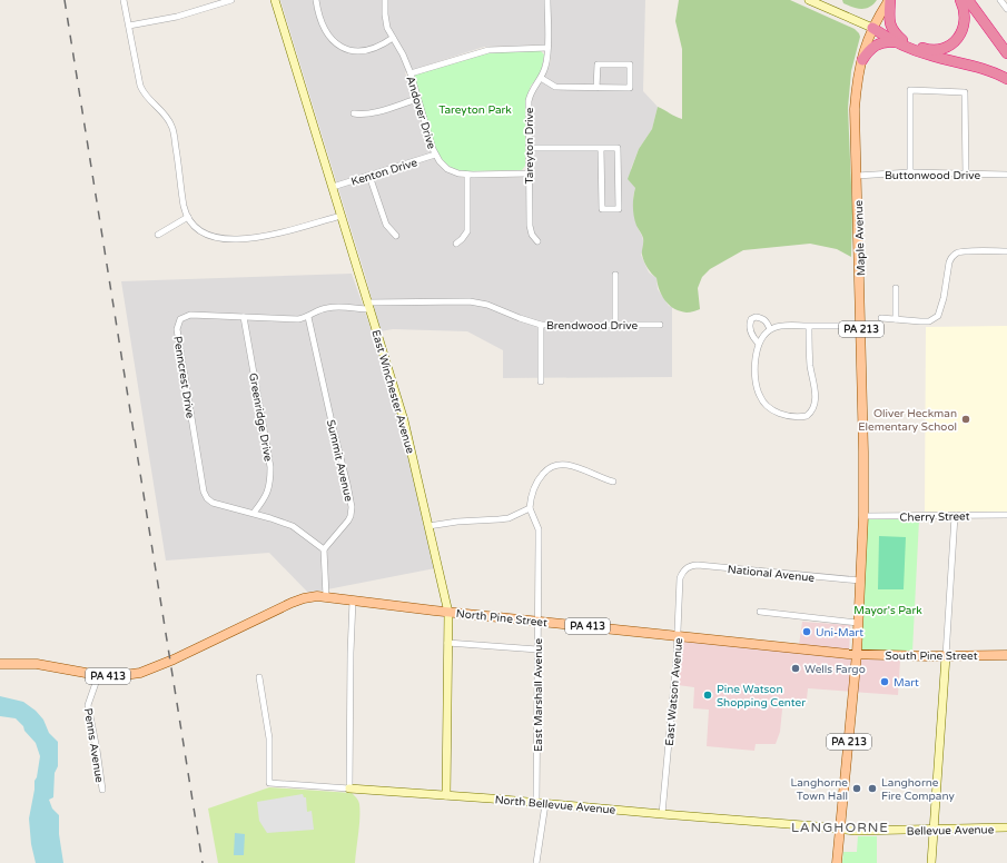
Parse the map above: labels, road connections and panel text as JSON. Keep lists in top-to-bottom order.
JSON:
{
  "streets": {
    "main road": [
      "Maple Avenue",
      "PA 213",
      "North Pine Street",
      "PA 413",
      "South Pine Street"
    ],
    "street": [
      "Andover Drive",
      "Tareyton Drive",
      "Kenton Drive",
      "Buttonwood Drive",
      "Brendwood Drive",
      "Penncrest Drive",
      "East Winchester Avenue",
      "Greenridge Drive",
      "Summit Avenue",
      "Cherry Street",
      "National Avenue",
      "East Watson Avenue",
      "East Marshall Avenue",
      "Penns Avenue",
      "North Bellevue Avenue",
      "Bellevue Avenue"
    ]
  },
  "crossings": [
    ["Andover Drive", "Tareyton Drive"],
    ["Andover Drive", "Kenton Drive"],
    ["Kenton Drive", "East Winchester Avenue"],
    ["Buttonwood Drive", "Maple Avenue"],
    ["Maple Avenue", "PA 213"],
    ["Maple Avenue", "Cherry Street"],
    ["Brendwood Drive", "Penncrest Drive"],
    ["Brendwood Drive", "East Winchester Avenue"],
    ["PA 213", "Cherry Street"],
    ["PA 213", "National Avenue"],
    ["PA 213", "North Pine Street"],
    ["PA 213", "South Pine Street"],
    ["PA 213", "North Bellevue Avenue"],
    ["PA 213", "Bellevue Avenue"],
    ["Penncrest Drive", "East Winchester Avenue"],
    ["Penncrest Drive", "Greenridge Drive"],
    ["Penncrest Drive", "Summit Avenue"],
    ["East Winchester Avenue", "North Pine Street"],
    ["East Winchester Avenue", "North Bellevue Avenue"],
    ["National Avenue", "East Watson Avenue"],
    ["North Pine Street", "PA 413"],
    ["North Pine Street", "South Pine Street"],
    ["North Pine Street", "East Watson Avenue"],
    ["North Pine Street", "East Marshall Avenue"],
    ["North Pine Street", "Penns Avenue"],
    ["PA 413", "Penns Avenue"],
    ["East Watson Avenue", "North Bellevue Avenue"],
    ["East Marshall Avenue", "North Bellevue Avenue"],
    ["North Bellevue Avenue", "Bellevue Avenue"]
  ],
  "districts": ["LANGHORNE"],
  "parks": ["Tareyton Park", "Mayor's Park"],
  "places": [
    "Oliver Heckman Elementary School",
    "Uni-Mart",
    "Wells Fargo",
    "Mart",
    "Pine Watson Shopping Center",
    "Langhorne Town Hall",
    "Langhorne Fire Company"
  ]
}
